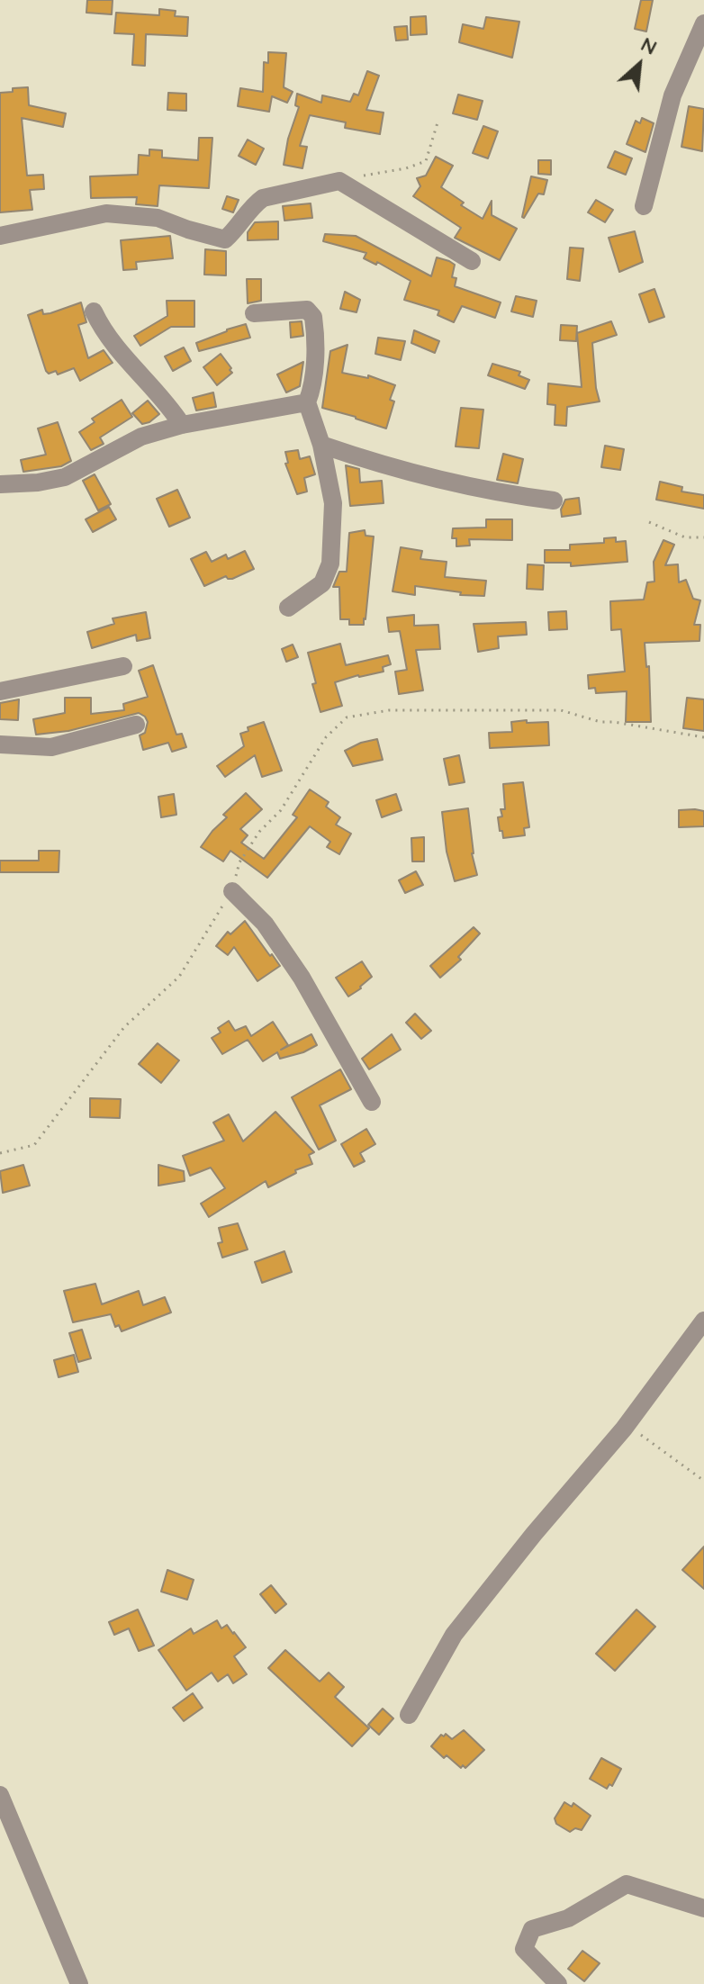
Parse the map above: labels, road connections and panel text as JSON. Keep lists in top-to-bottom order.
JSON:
{
  "north": "top right"
}
